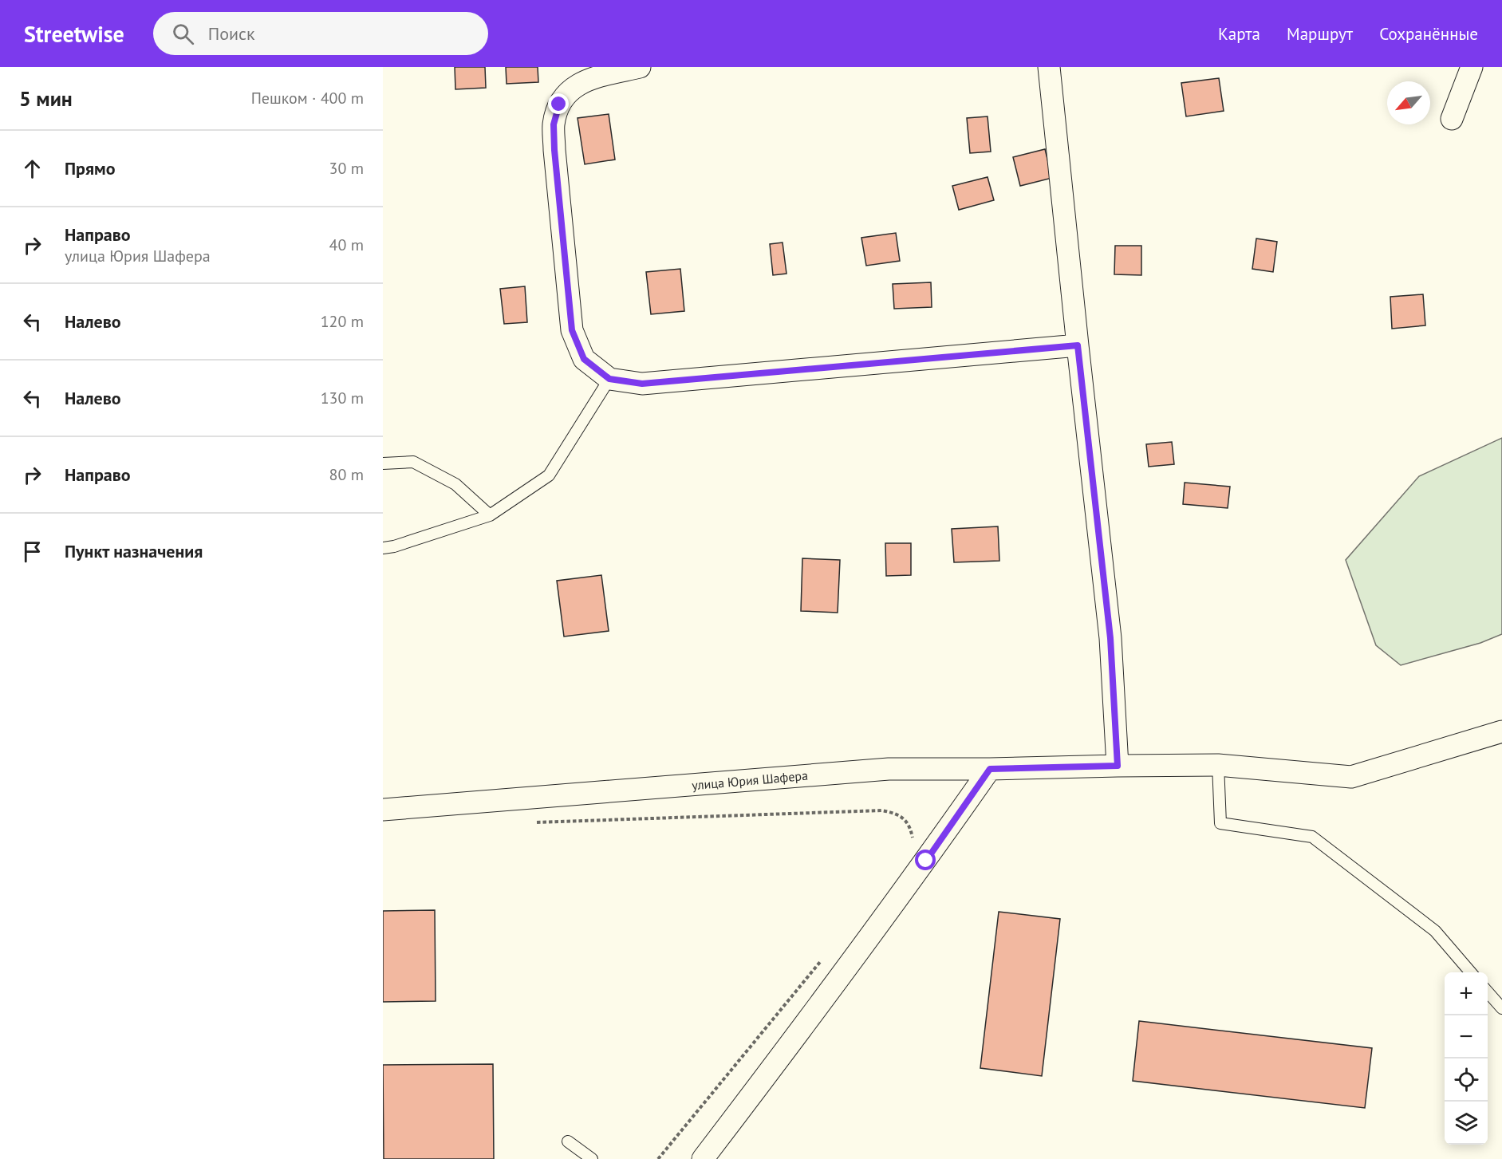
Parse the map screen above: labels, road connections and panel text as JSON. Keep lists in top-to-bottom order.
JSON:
{
  "streets": {
    "street": ["улица Юрия Шафера"]
  },
  "north": "bottom left",
  "page": {
    "header": "Streetwise",
    "search": "Поиск",
    "nav": ["Карта", "Маршрут", "Сохранённые"],
    "heading": ["5 мин", "Пешком · 400 m"],
    "list": [
      ["Прямо", "30 m"],
      ["Направо", "улица Юрия Шафера", "40 m"],
      ["Налево", "120 m"],
      ["Налево", "130 m"],
      ["Направо", "80 m"],
      "Пункт назначения"
    ],
    "map_buttons": ["+", "−"]
  }
}
